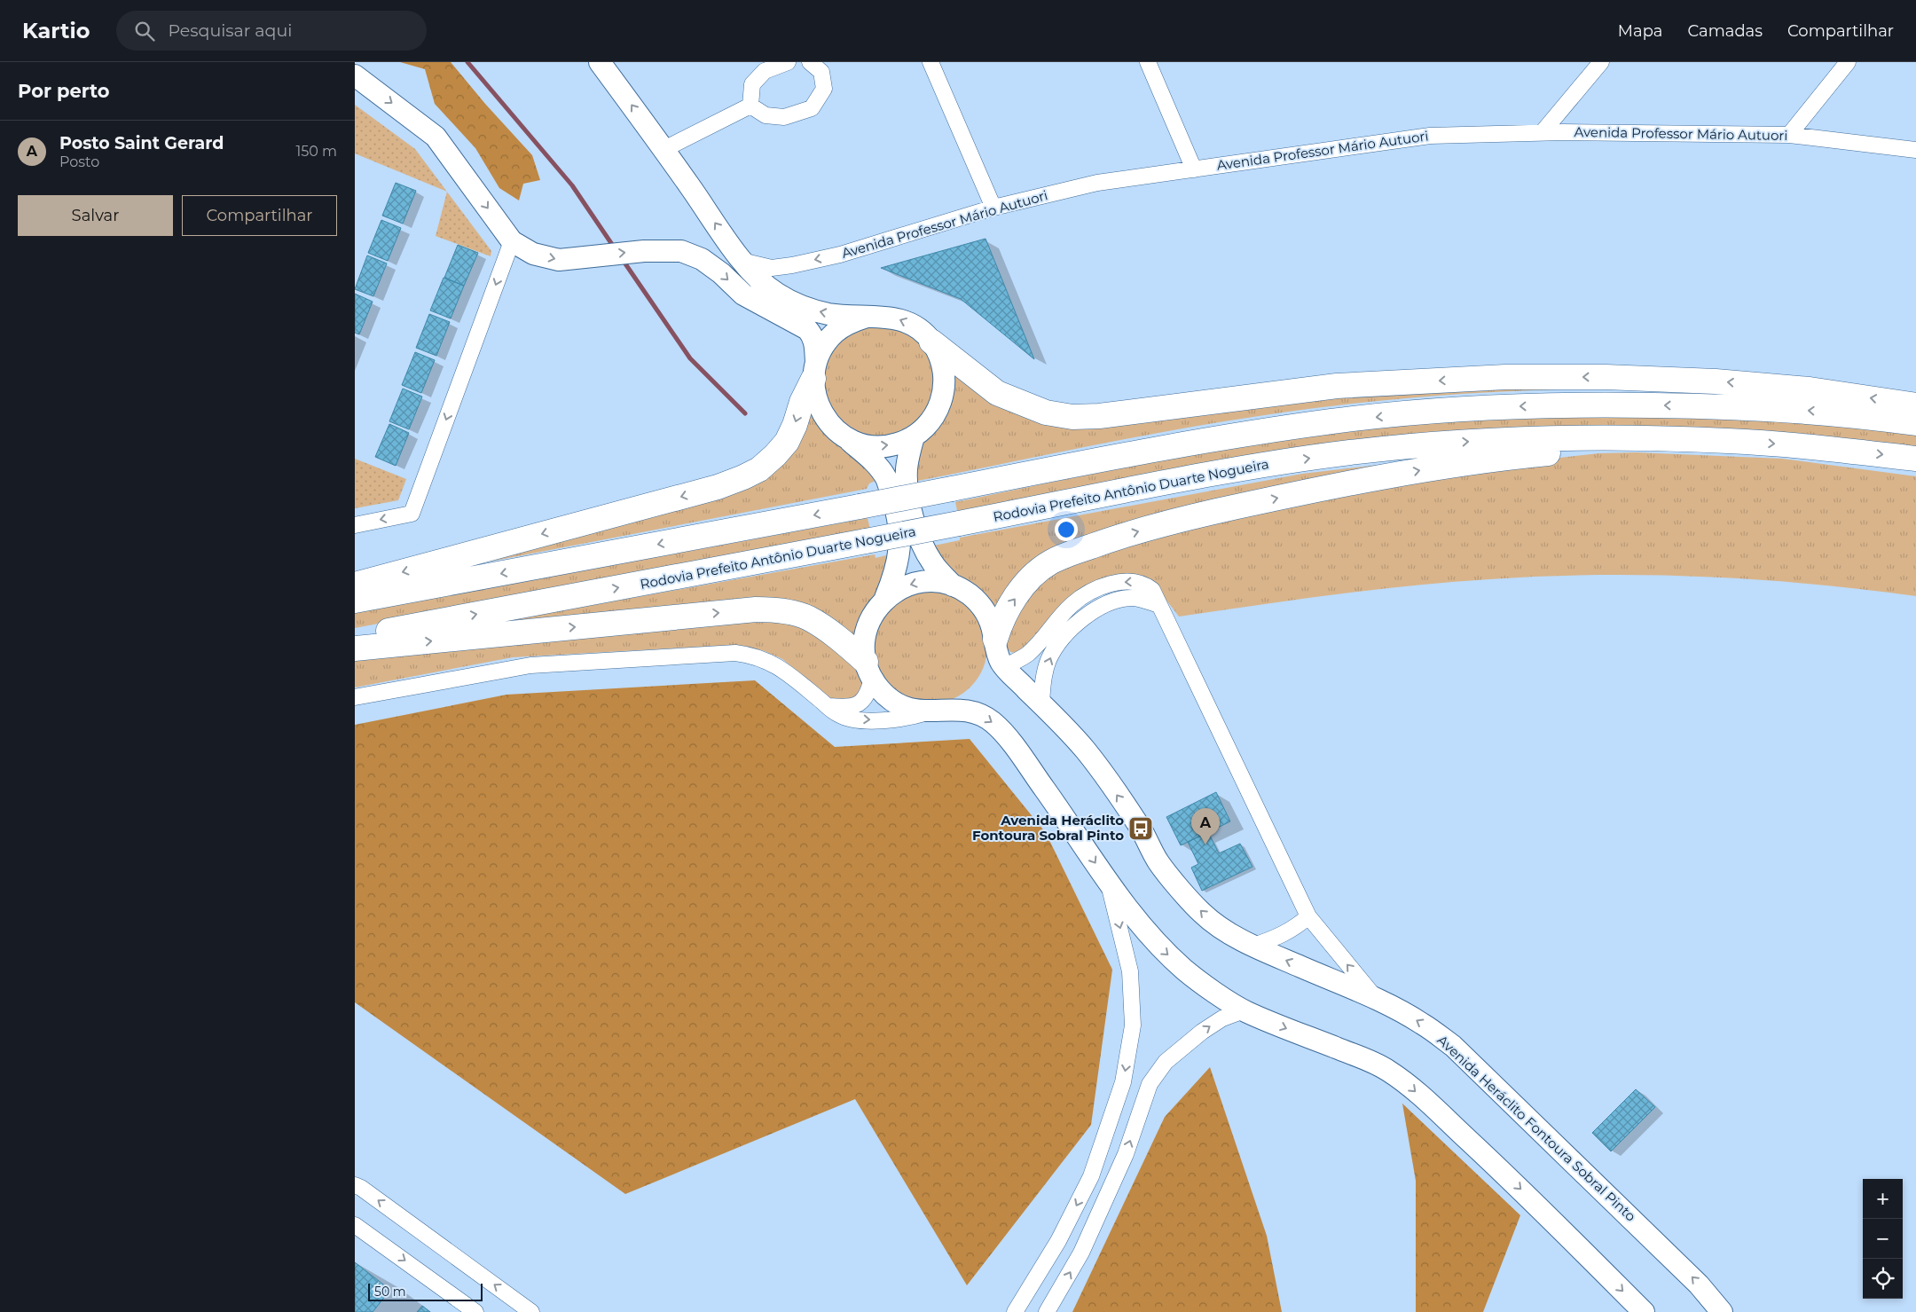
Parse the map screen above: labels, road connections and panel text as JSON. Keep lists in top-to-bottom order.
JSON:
{
  "streets": {
    "highway": ["Rodovia Prefeito Antônio Duarte Nogueira"],
    "street": ["Avenida Professor Mário Autuori", "Avenida Heráclito Fontoura Sobral Pinto"]
  },
  "places": {
    "bus stop": ["Avenida Heráclito Fontoura Sobral Pinto"]
  },
  "scale_bar": "50 m",
  "page": {
    "header": "Kartio",
    "search": "Pesquisar aqui",
    "nav": ["Mapa", "Camadas", "Compartilhar"],
    "heading": "Por perto",
    "list": [
      {
        "mark": "A",
        "name": "Posto Saint Gerard",
        "note": "Posto",
        "value": "150 m"
      }
    ],
    "buttons": ["Salvar", "Compartilhar"],
    "pins": "A",
    "map_buttons": ["+", "−"],
    "scale": "50 m"
  }
}
